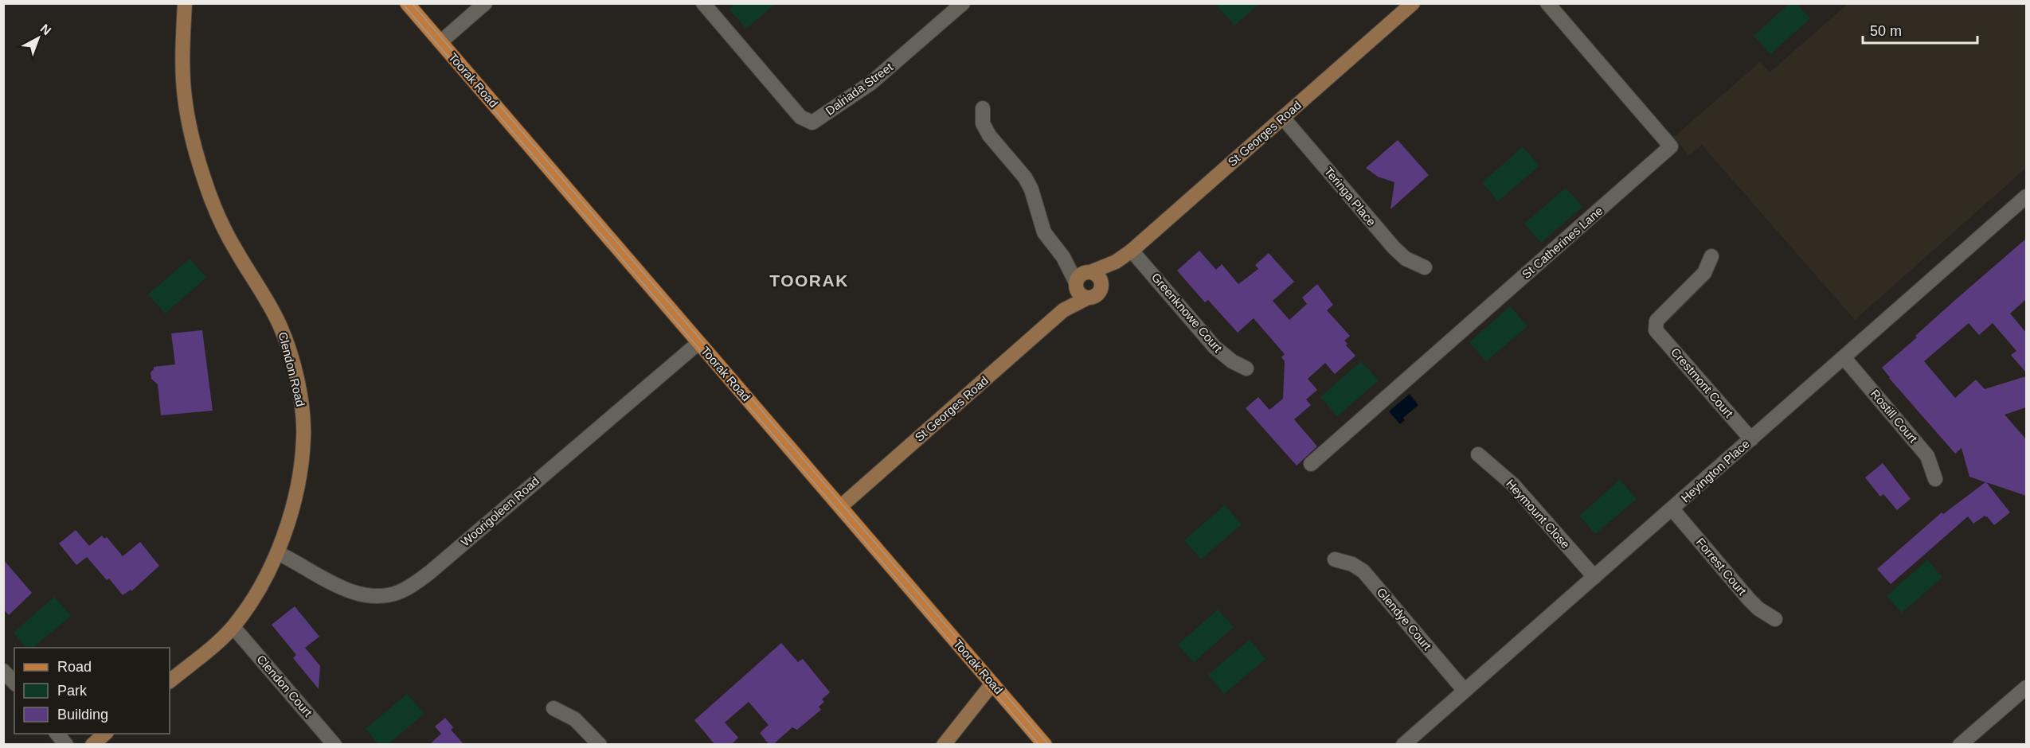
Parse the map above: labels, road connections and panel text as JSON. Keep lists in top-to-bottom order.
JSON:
{
  "streets": {
    "main road": ["Toorak Road"],
    "street": [
      "Dalriada Street",
      "St Georges Road",
      "Teringa Place",
      "St Catherines Lane",
      "Greenknowe Court",
      "Clendon Road",
      "Crestmont Court",
      "Rostill Court",
      "Heyington Place",
      "Woorigoleen Road",
      "Heymount Close",
      "Forrest Court",
      "Glendye Court",
      "Clendon Court"
    ]
  },
  "crossings": [
    ["Toorak Road", "St Georges Road"],
    ["Toorak Road", "Woorigoleen Road"],
    ["St Georges Road", "Teringa Place"],
    ["St Georges Road", "Greenknowe Court"],
    ["Clendon Road", "Woorigoleen Road"],
    ["Clendon Road", "Clendon Court"],
    ["Crestmont Court", "Heyington Place"],
    ["Rostill Court", "Heyington Place"],
    ["Heyington Place", "Heymount Close"],
    ["Heyington Place", "Forrest Court"],
    ["Heyington Place", "Glendye Court"]
  ],
  "districts": ["TOORAK"],
  "legend": ["Road", "Park", "Building"],
  "scale_bar": "50 m",
  "north": "top right"
}
